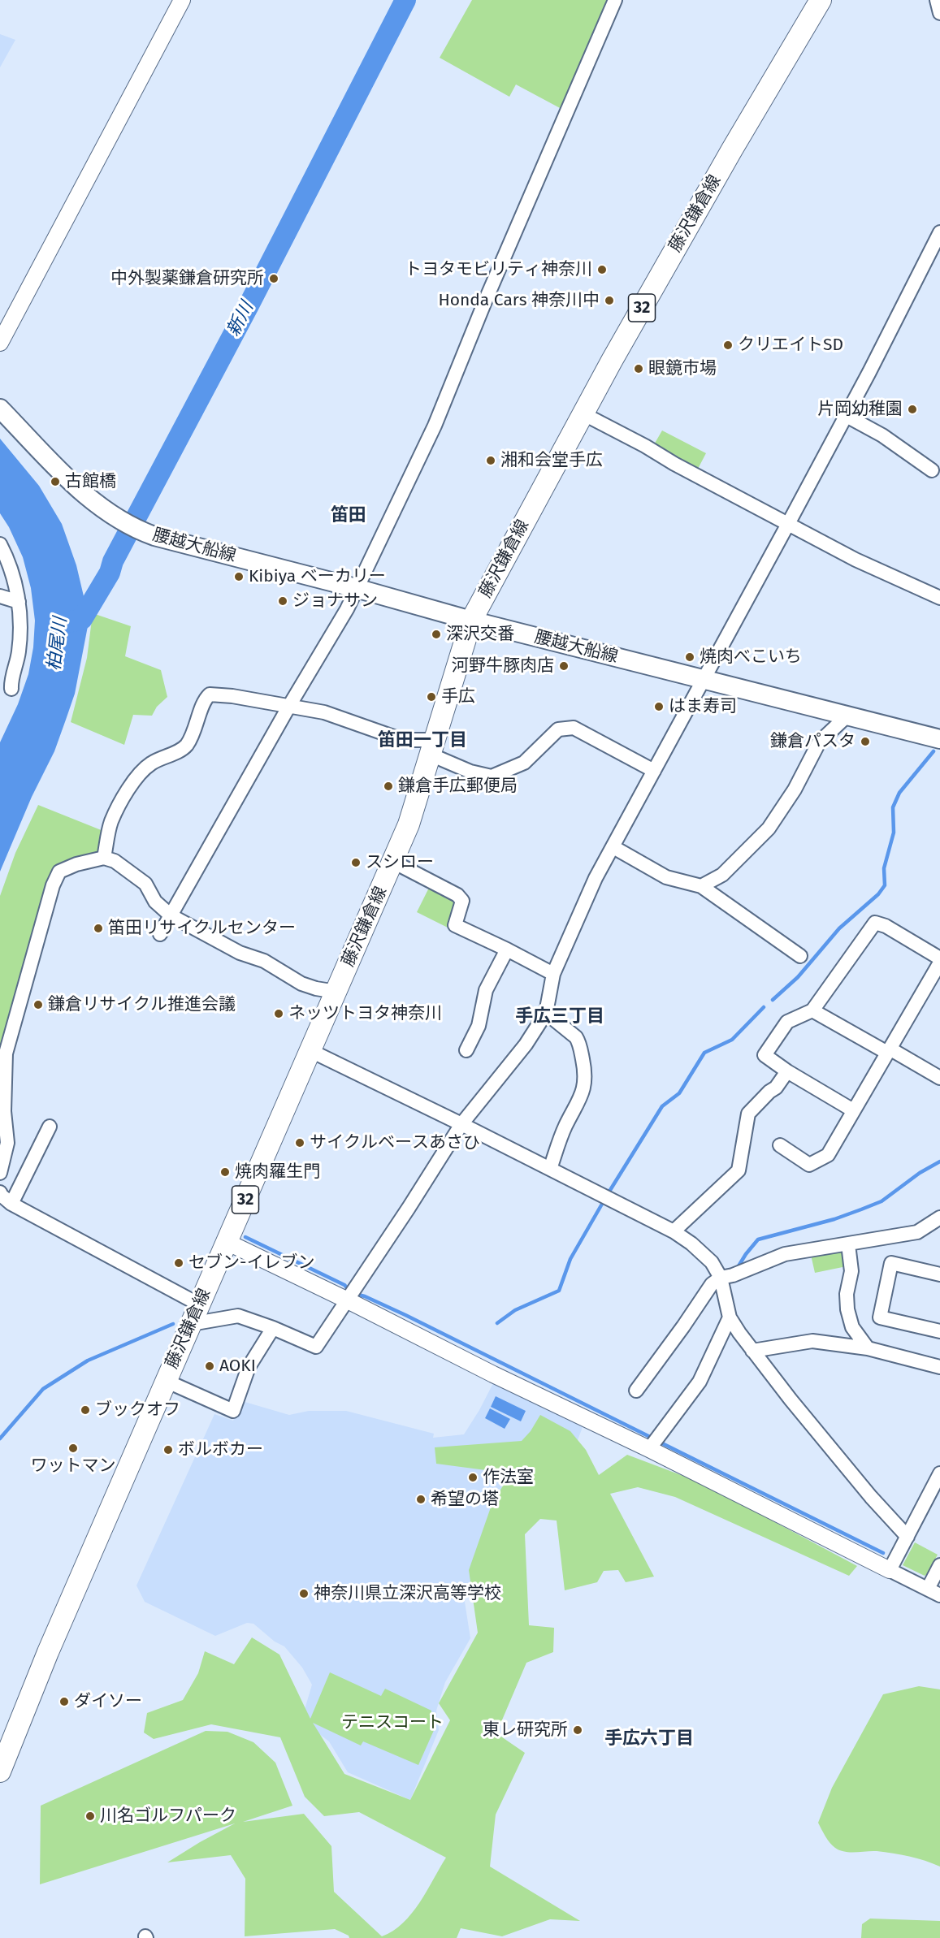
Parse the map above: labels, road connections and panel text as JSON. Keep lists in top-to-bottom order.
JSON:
{
  "streets": {
    "main road": ["藤沢鎌倉線", "32", "腰越大船線"]
  },
  "crossings": [
    ["藤沢鎌倉線", "腰越大船線"]
  ],
  "districts": [
    "笛田",
    "笛田一丁目",
    "手広三丁目",
    "手広六丁目"
  ],
  "water": ["新川", "柏尾川"],
  "parks": ["テニスコート"],
  "places": [
    "トヨタモビリティ神奈川",
    "中外製薬鎌倉研究所",
    "Honda Cars 神奈川中",
    "クリエイトSD",
    "眼鏡市場",
    "片岡幼稚園",
    "湘和会堂手広",
    "古館橋",
    "Kibiya ベーカリー",
    "ジョナサン",
    "深沢交番",
    "焼肉べこいち",
    "河野牛豚肉店",
    "手広",
    "はま寿司",
    "鎌倉パスタ",
    "鎌倉手広郵便局",
    "スシロー",
    "笛田リサイクルセンター",
    "鎌倉リサイクル推進会議",
    "ネッツトヨタ神奈川",
    "サイクルベースあさひ",
    "焼肉羅生門",
    "セブン-イレブン",
    "AOKI",
    "ブックオフ",
    "ワットマン",
    "ボルボカー",
    "作法室",
    "希望の塔",
    "神奈川県立深沢高等学校",
    "ダイソー",
    "東レ研究所",
    "川名ゴルフパーク"
  ]
}
